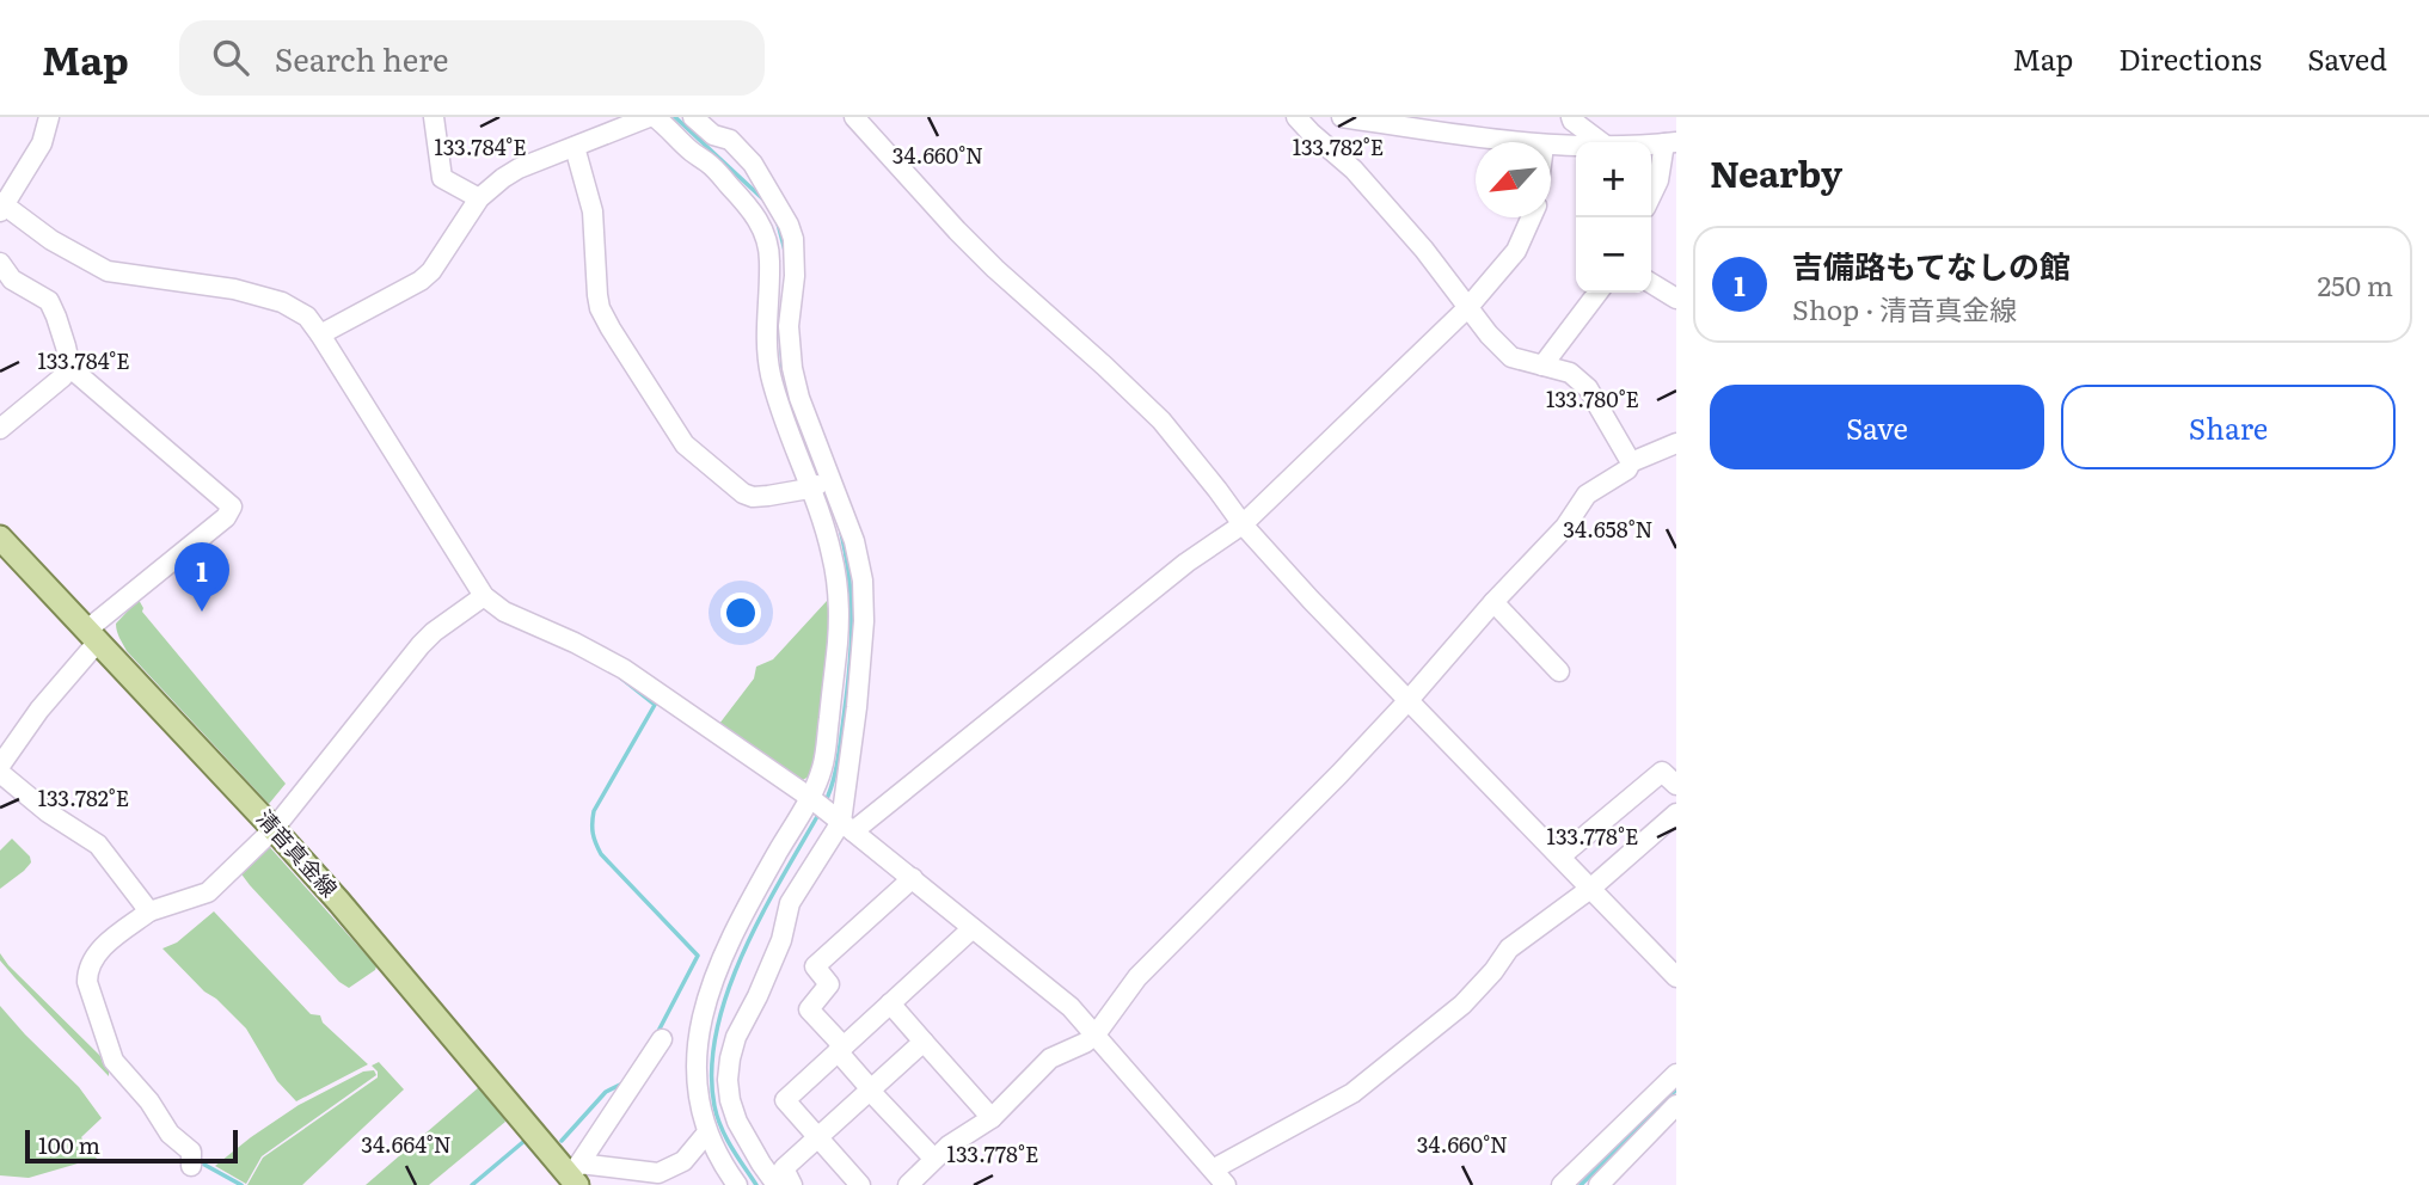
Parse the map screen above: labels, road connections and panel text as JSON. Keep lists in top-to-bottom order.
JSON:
{
  "streets": {
    "main road": ["清音真金線"]
  },
  "scale_bar": "100 m",
  "north": "bottom left",
  "page": {
    "header": "Map",
    "search": "Search here",
    "nav": ["Map", "Directions", "Saved"],
    "heading": "Nearby",
    "map_buttons": ["+", "−"],
    "list": [
      {
        "mark": "1",
        "name": "吉備路もてなしの館",
        "note": "Shop · 清音真金線",
        "value": "250 m"
      }
    ],
    "buttons": ["Save", "Share"],
    "pins": "1",
    "scale": "100 m"
  },
  "coordinates": [
    "133.784°E",
    "133.782°E",
    "34.660°N",
    "133.780°E",
    "34.658°N",
    "133.778°E",
    "34.664°N"
  ]
}
